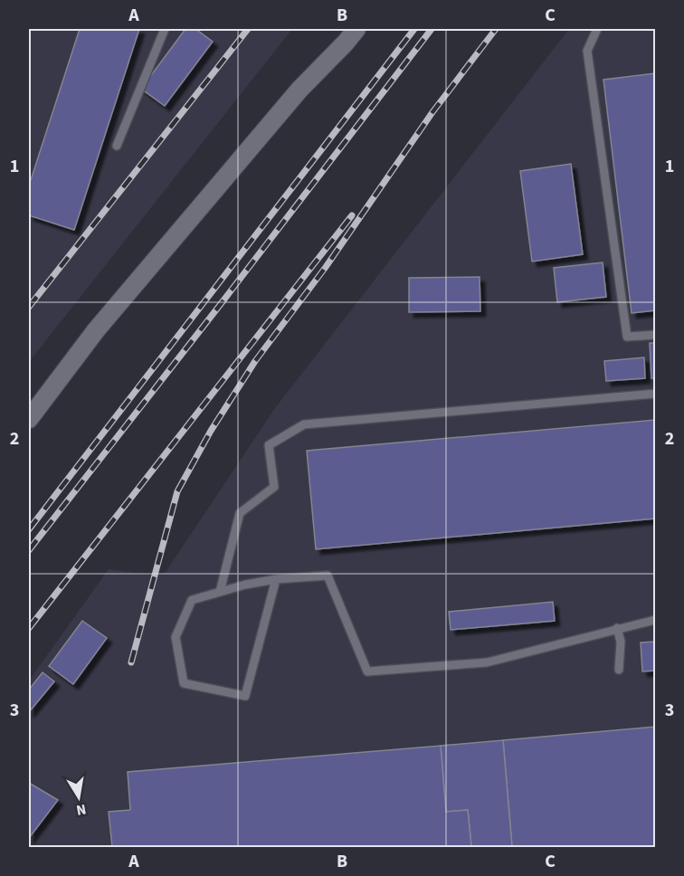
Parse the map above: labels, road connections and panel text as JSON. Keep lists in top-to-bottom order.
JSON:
{
  "north": "bottom",
  "grid": {
    "columns": ["A", "B", "C"],
    "rows": ["1", "2", "3"]
  }
}
